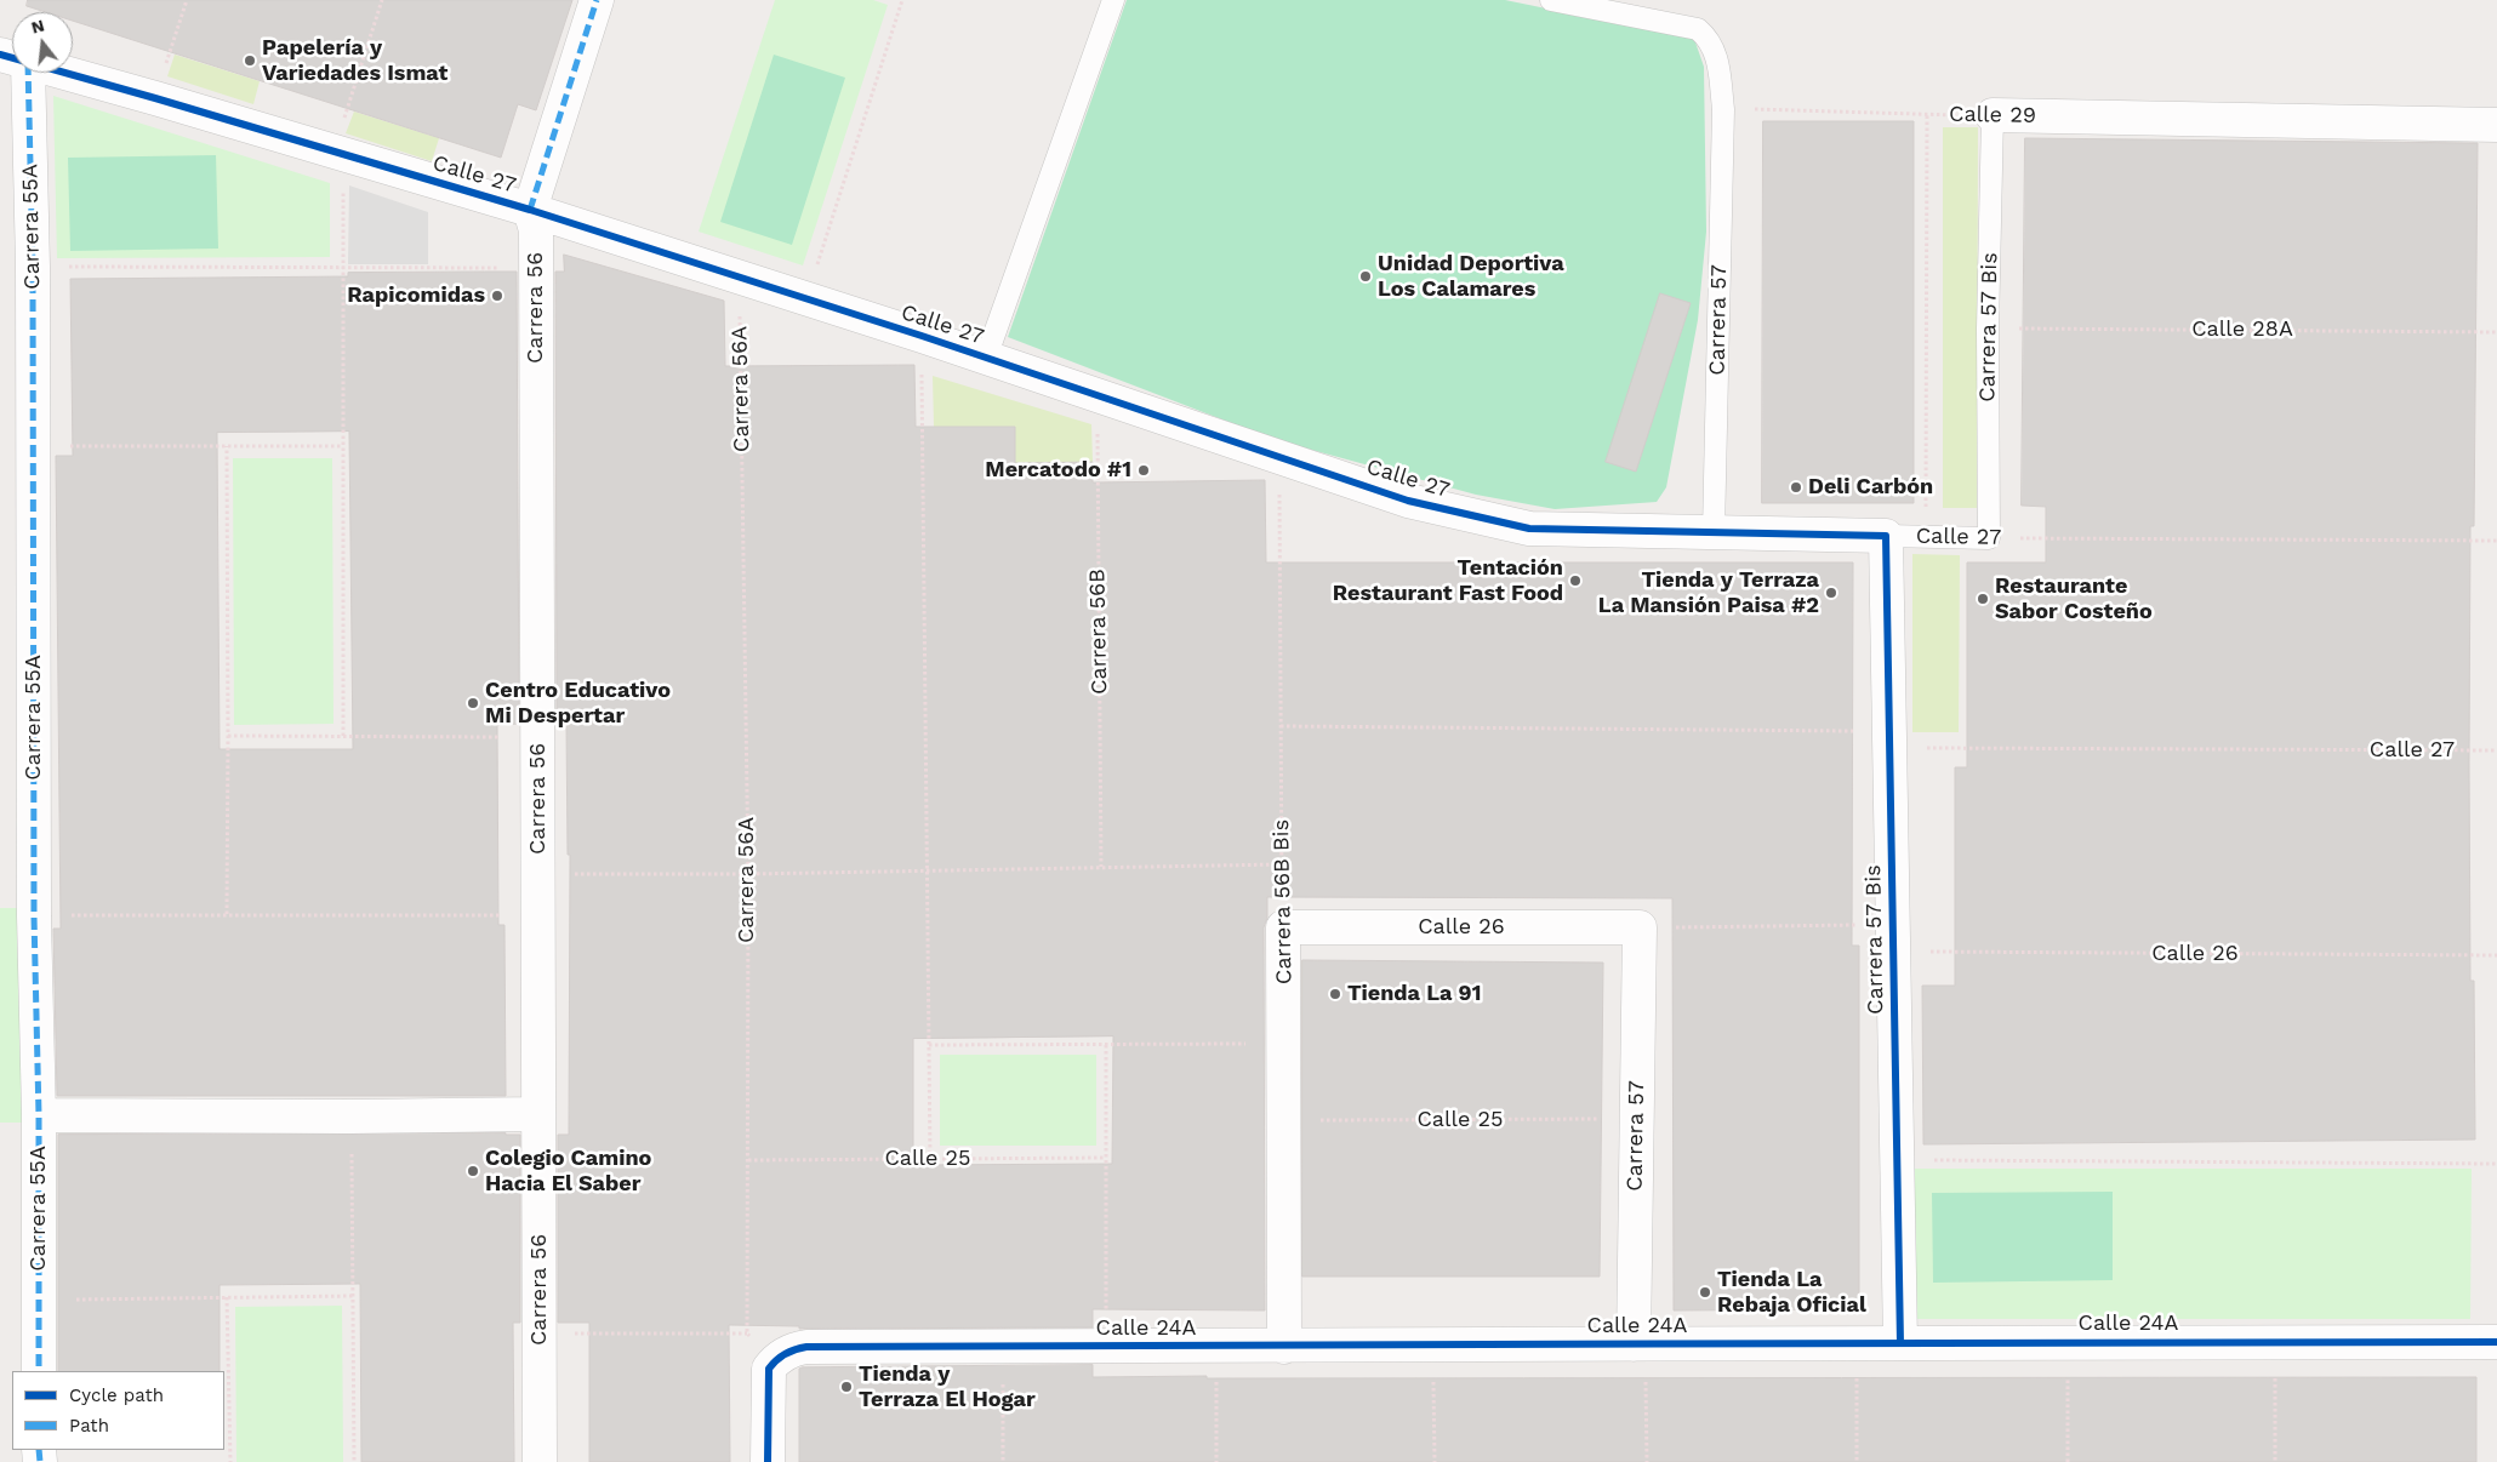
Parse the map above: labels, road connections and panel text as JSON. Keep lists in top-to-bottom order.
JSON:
{
  "streets": {
    "street": [
      "Calle 29",
      "Calle 27",
      "Carrera 55A",
      "Carrera 56",
      "Carrera 57",
      "Carrera 57 Bis",
      "Carrera 56B Bis",
      "Calle 26",
      "Calle 24A"
    ],
    "path": [
      "Calle 28A",
      "Carrera 56A",
      "Carrera 56B",
      "Calle 25"
    ]
  },
  "crossings": [
    ["Calle 29", "Carrera 57"],
    ["Calle 29", "Carrera 57 Bis"],
    ["Calle 27", "Carrera 56"],
    ["Calle 27", "Carrera 57"],
    ["Calle 27", "Carrera 57 Bis"],
    ["Calle 27", "Carrera 56A"],
    ["Calle 27", "Carrera 56B"],
    ["Calle 27", "Carrera 56B Bis"],
    ["Carrera 57", "Calle 26"],
    ["Carrera 57", "Calle 25"],
    ["Carrera 57", "Calle 24A"],
    ["Carrera 57 Bis", "Calle 28A"],
    ["Carrera 57 Bis", "Calle 26"],
    ["Carrera 57 Bis", "Calle 24A"],
    ["Carrera 56A", "Calle 25"],
    ["Carrera 56B Bis", "Calle 26"],
    ["Carrera 56B Bis", "Calle 25"],
    ["Carrera 56B Bis", "Calle 24A"]
  ],
  "places": [
    "Papelería y Variedades Ismat",
    "Unidad Deportiva Los Calamares",
    "Rapicomidas",
    "Mercatodo #1",
    "Deli Carbón",
    "Tentación Restaurant Fast Food",
    "Tienda y Terraza La Mansión Paisa #2",
    "Restaurante Sabor Costeño",
    "Centro Educativo Mi Despertar",
    "Tienda La 91",
    "Colegio Camino Hacia El Saber",
    "Tienda La Rebaja Oficial",
    "Tienda y Terraza El Hogar"
  ],
  "legend": ["Cycle path", "Path"],
  "north": "top"
}
